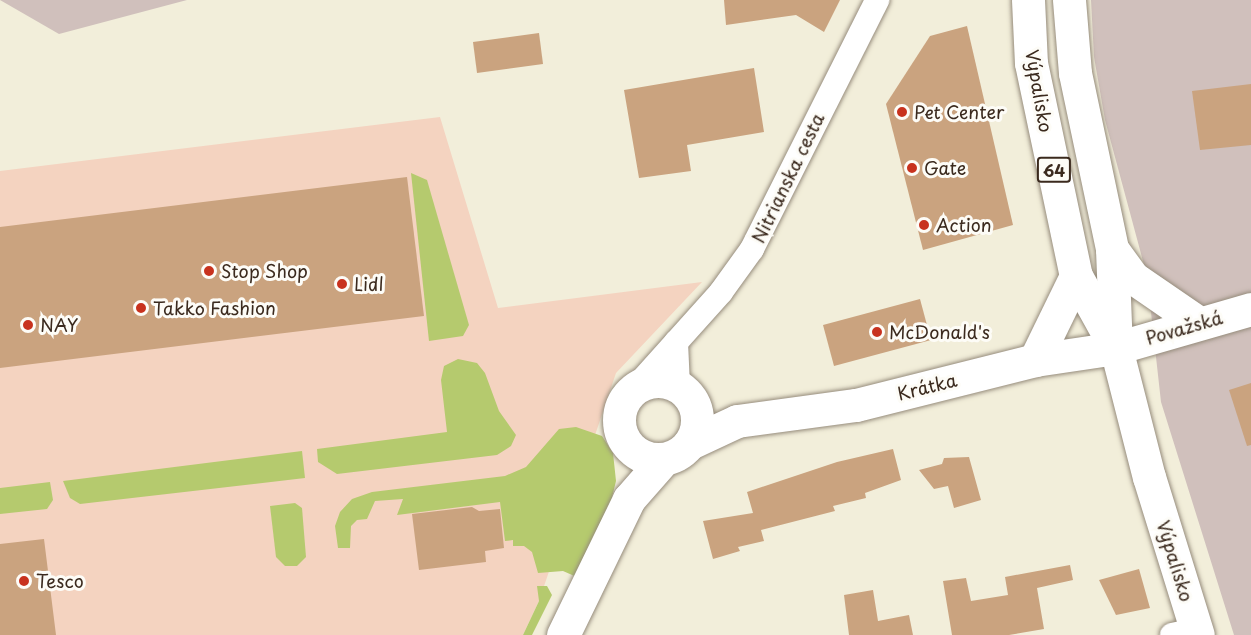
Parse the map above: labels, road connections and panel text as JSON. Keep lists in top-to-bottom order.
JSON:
{
  "streets": {
    "main road": [
      "Výpalisko",
      "64",
      "Považská",
      "Krátka"
    ],
    "street": ["Nitrianska cesta"]
  },
  "crossings": [
    ["Výpalisko", "64"],
    ["Výpalisko", "Považská"],
    ["Výpalisko", "Krátka"],
    ["64", "Považská"],
    ["Nitrianska cesta", "Krátka"],
    ["Považská", "Krátka"]
  ],
  "places": [
    "Pet Center",
    "Gate",
    "Action",
    "Stop Shop",
    "Lidl",
    "Takko Fashion",
    "NAY",
    "McDonald's",
    "Tesco"
  ]
}
